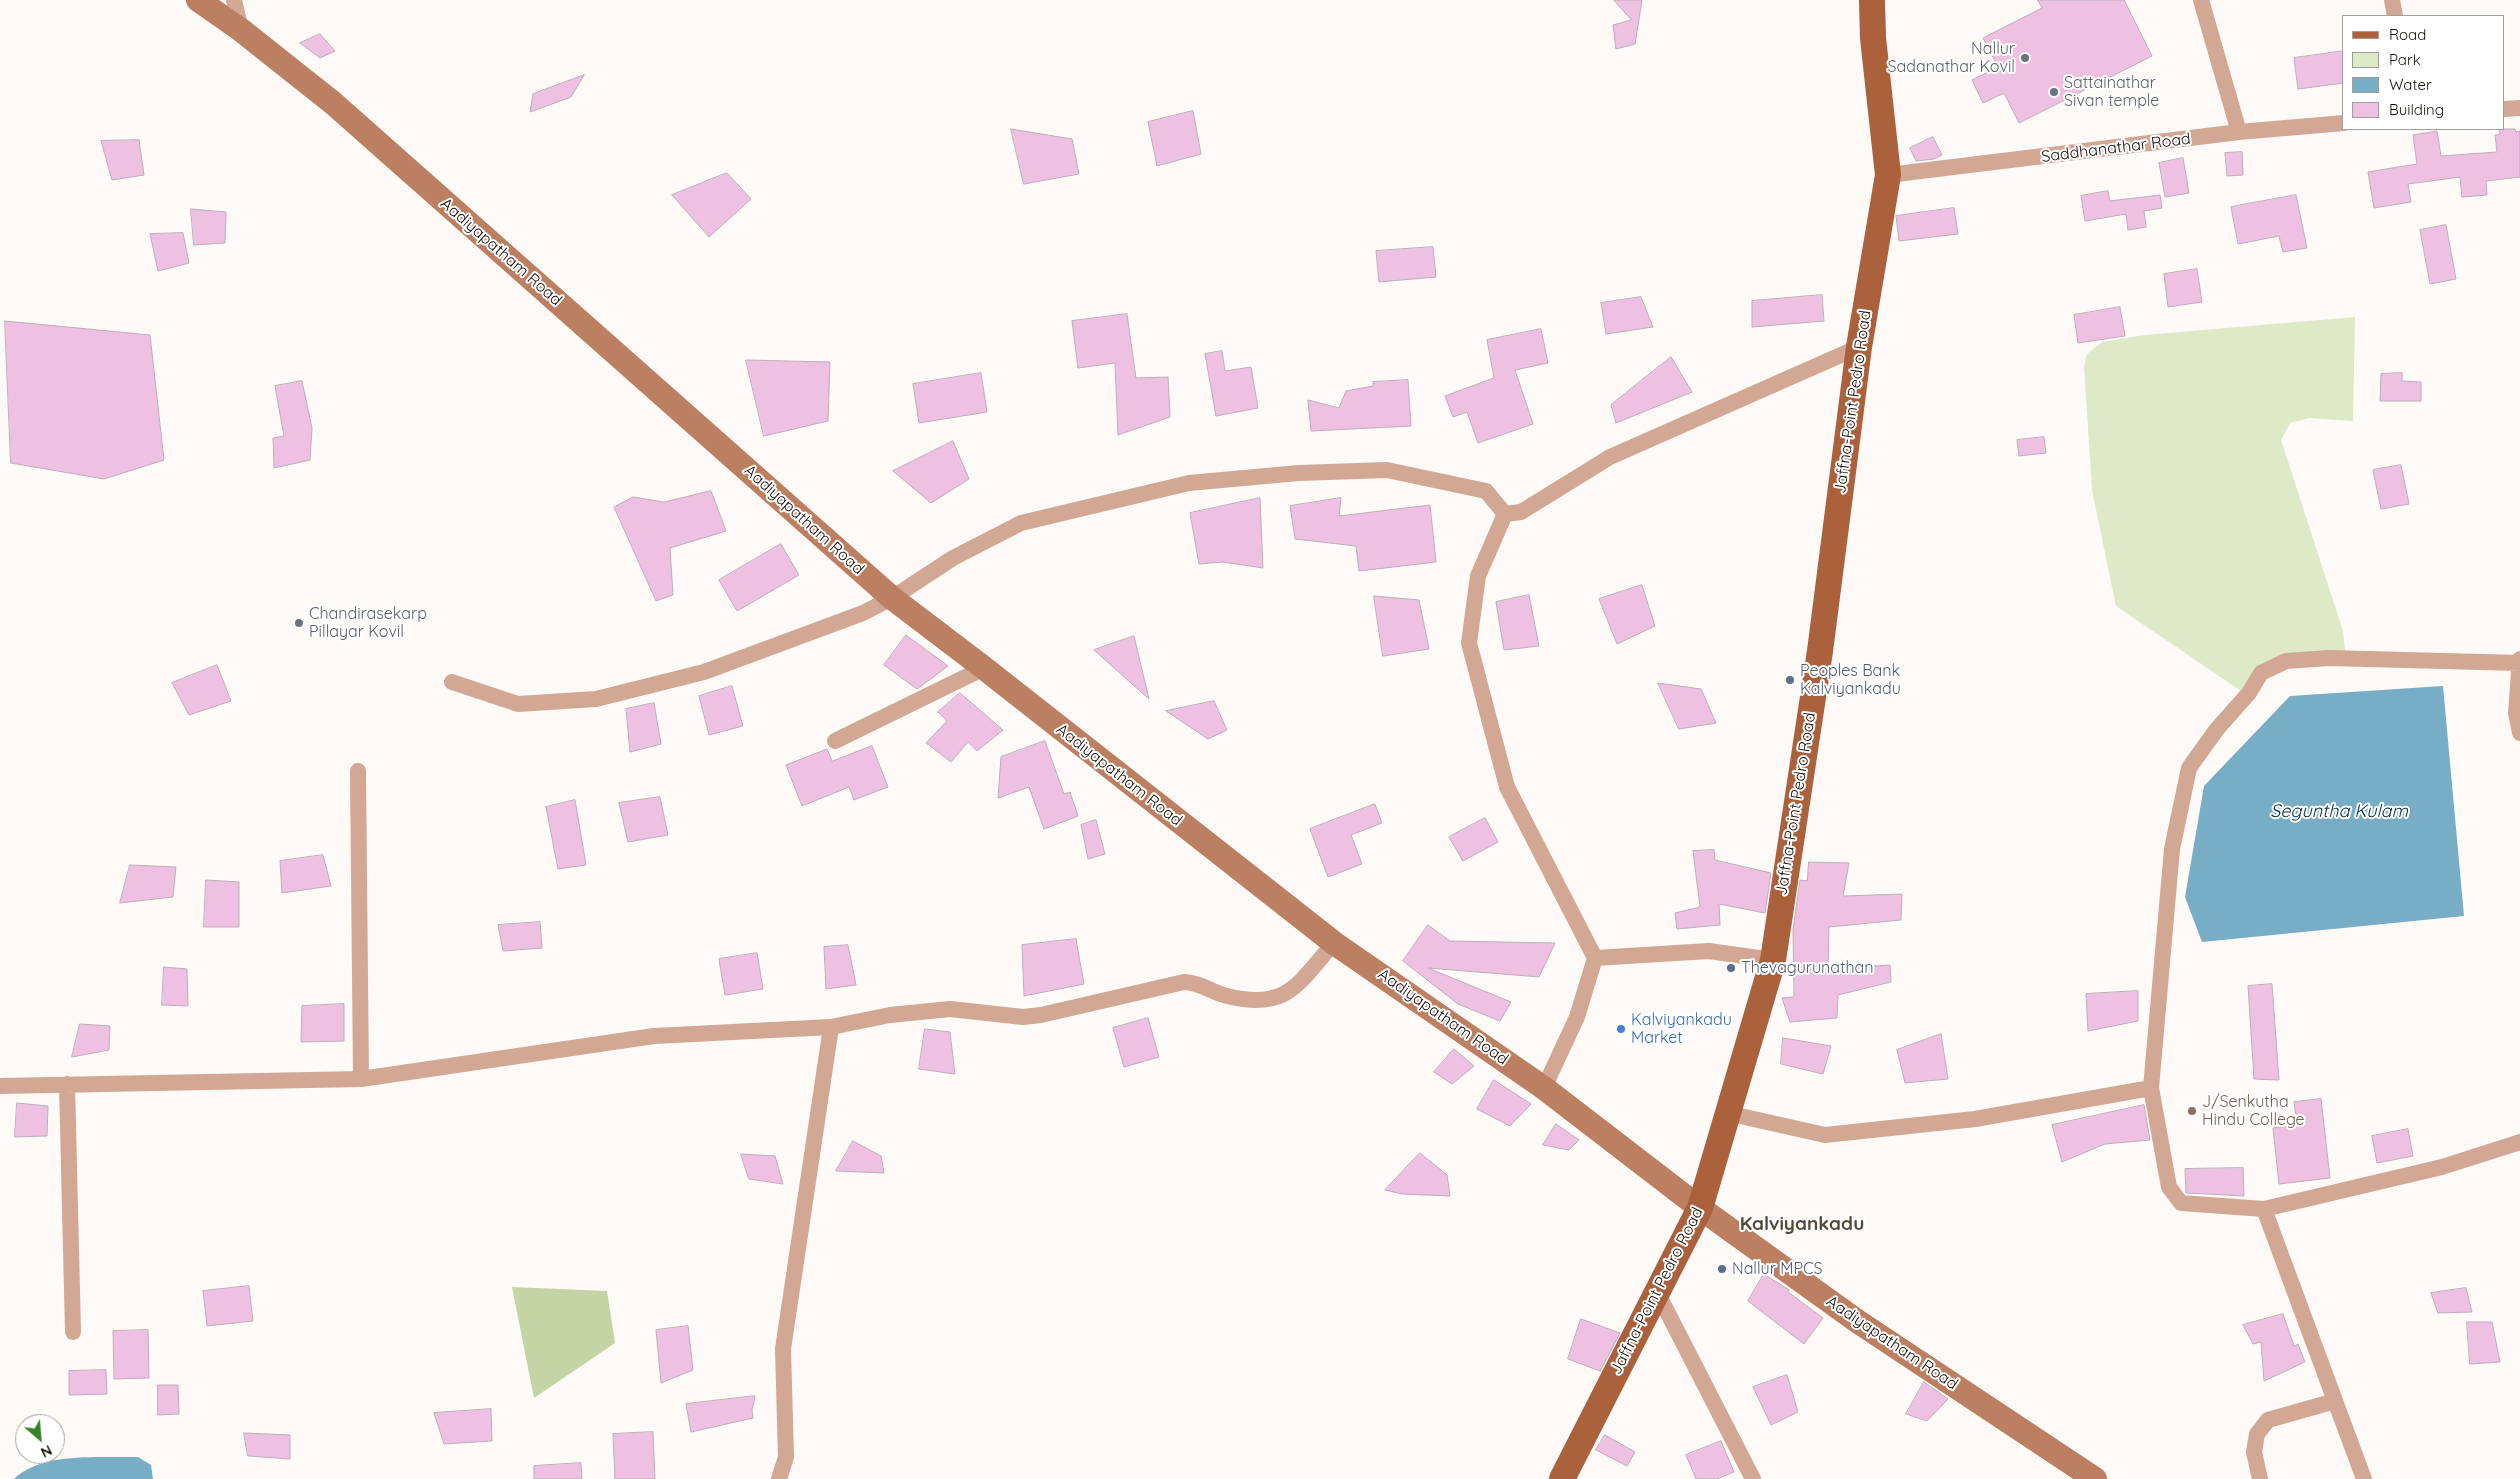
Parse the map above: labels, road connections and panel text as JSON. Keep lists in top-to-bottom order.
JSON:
{
  "streets": {
    "main road": ["Jaffna-Point Pedro Road"],
    "street": ["Saddhanathar Road", "Aadiyapatham Road"]
  },
  "crossings": [
    ["Saddhanathar Road", "Jaffna-Point Pedro Road"],
    ["Aadiyapatham Road", "Jaffna-Point Pedro Road"]
  ],
  "districts": ["Kalviyankadu"],
  "water": ["Seguntha Kulam"],
  "places": [
    "Nallur Sadanathar Kovil",
    "Sattainathar Sivan temple",
    "Chandirasekarp Pillayar Kovil",
    "Peoples Bank Kalviyankadu",
    "Thevagurunathan",
    "Kalviyankadu Market",
    "J/Senkutha Hindu College",
    "Nallur MPCS"
  ],
  "legend": [
    "Road",
    "Park",
    "Water",
    "Building"
  ],
  "north": "bottom right"
}
